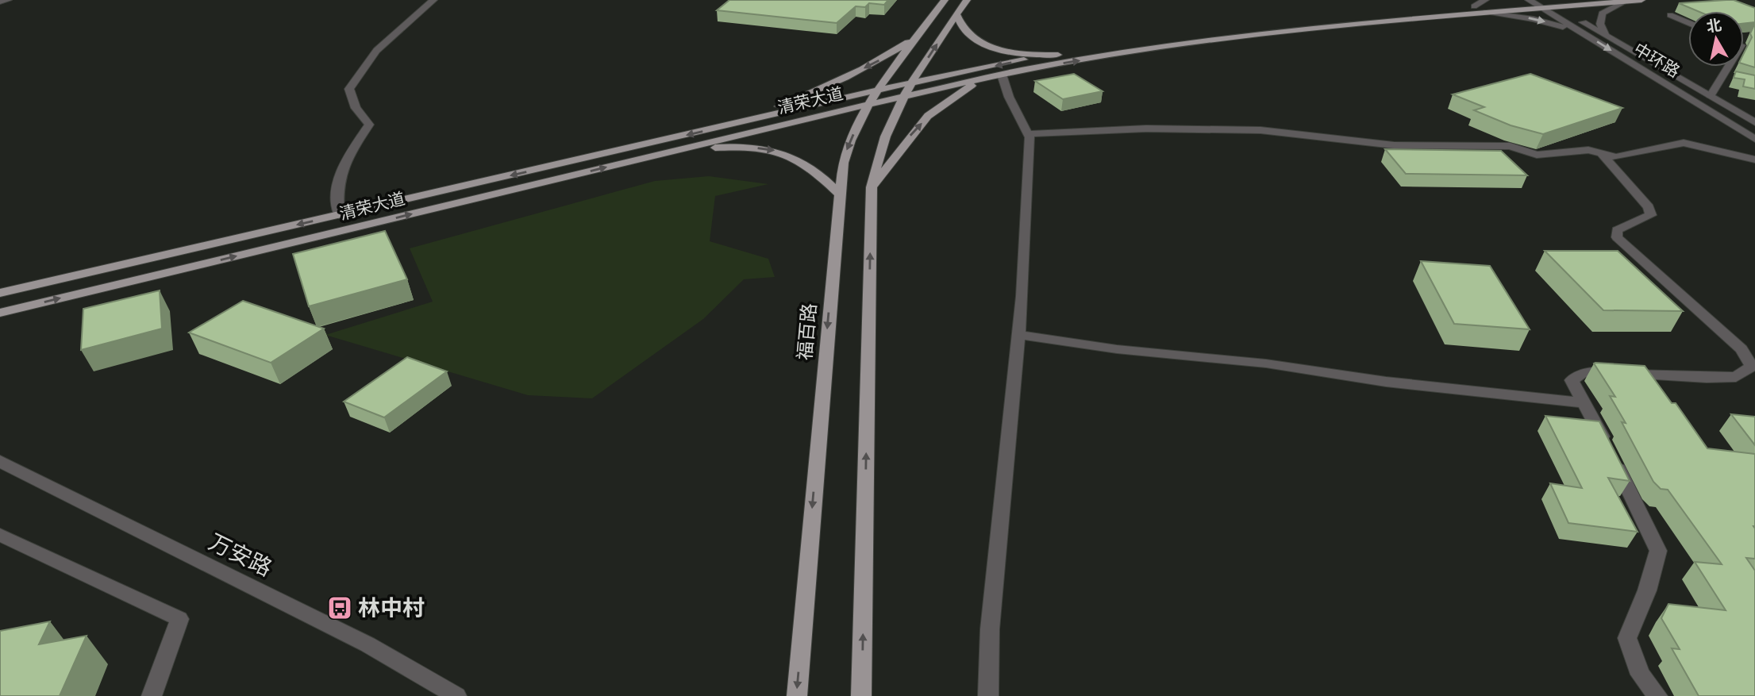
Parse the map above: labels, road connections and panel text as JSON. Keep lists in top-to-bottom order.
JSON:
{
  "streets": {
    "main road": ["清荣大道", "福百路"],
    "street": ["中环路", "万安路"]
  },
  "crossings": [
    ["中环路", "清荣大道"],
    ["清荣大道", "福百路"]
  ],
  "places": {
    "bus stop": ["林中村"]
  },
  "north": "top"
}
